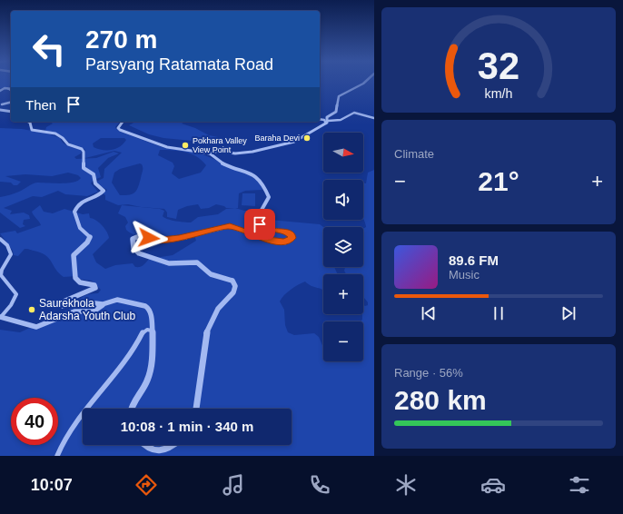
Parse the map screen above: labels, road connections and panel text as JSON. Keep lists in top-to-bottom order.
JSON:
{
  "places": ["Baraha Devi", "Pokhara Valley View Point", "Saurekhola Adarsha Youth Club"],
  "north": "right",
  "page": {
    "turn": ["270 m", "Parsyang Ratamata Road"],
    "then": "Then",
    "tile": [
      "Climate",
      ["Range · 56%", "280 km"]
    ],
    "map_buttons": ["+", "−"],
    "heat": ["−", "21°", "+"],
    "song": ["89.6 FM", "Music"],
    "limit": "40",
    "trip": "10:08 · 1 min · 340 m",
    "tabs": "10:07",
    "gauge": ["32", "km/h"]
  }
}
